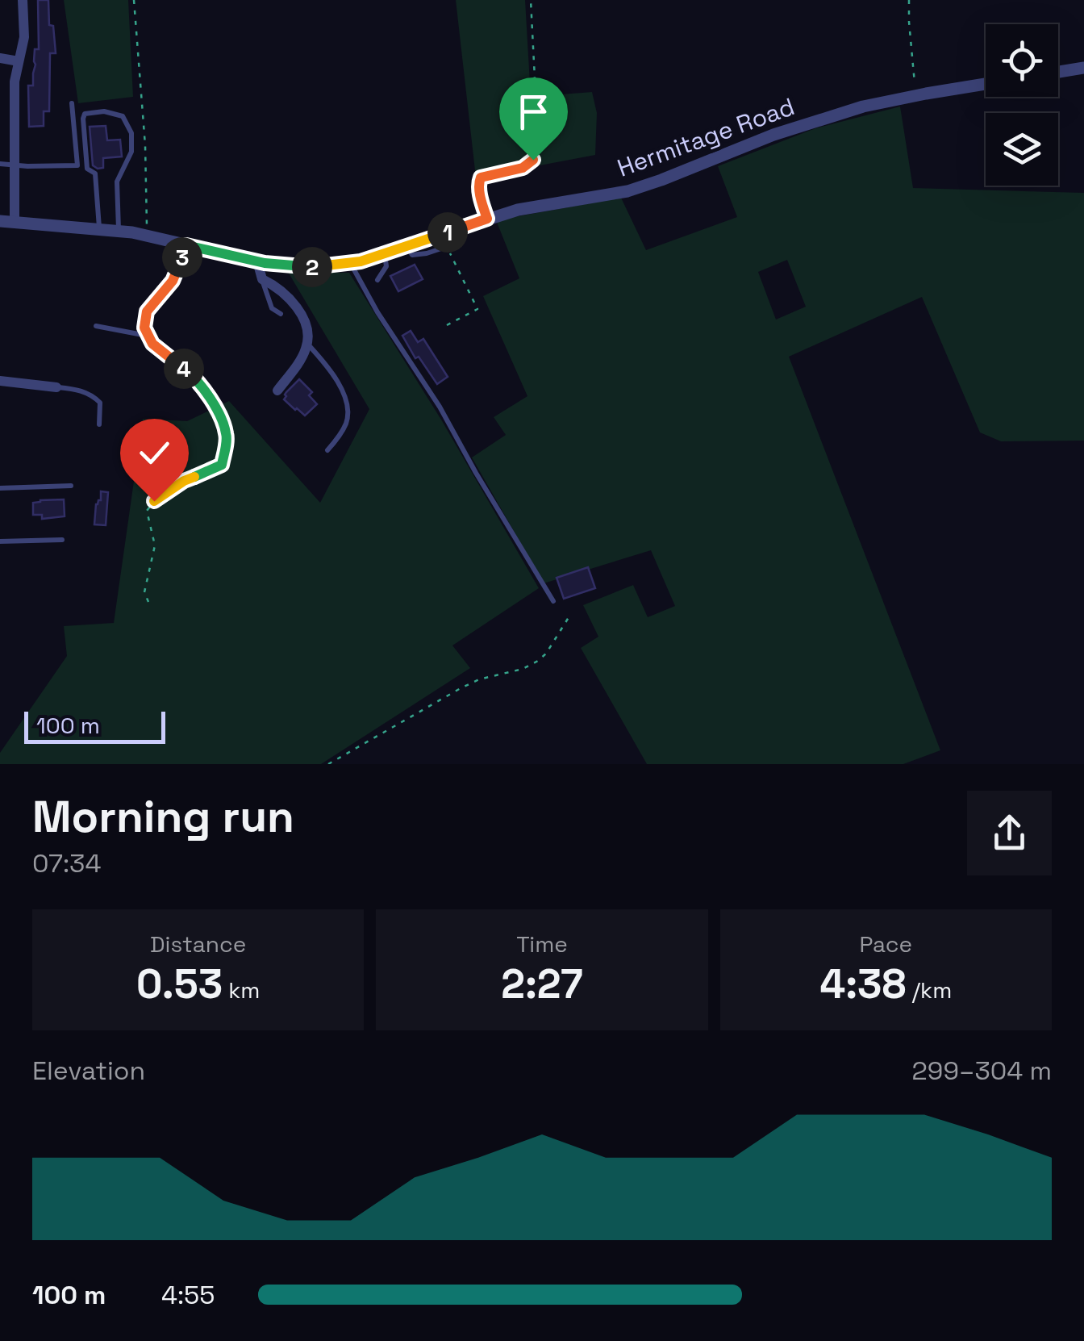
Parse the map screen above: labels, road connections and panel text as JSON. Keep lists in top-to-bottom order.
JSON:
{
  "streets": {
    "street": ["Hermitage Road"]
  },
  "scale_bar": "100 m",
  "page": {
    "pins": [
      "1",
      "3",
      "2",
      "4"
    ],
    "scale": "100 m",
    "heading": ["Morning run", "07:34"],
    "stats": [
      ["Distance", "0.53 km"],
      ["Time", "2:27"],
      ["Pace", "4:38 /km"]
    ],
    "chart": ["Elevation", "299–304 m"],
    "list": [
      {
        "name": "100 m",
        "note": "4:55"
      }
    ]
  }
}
